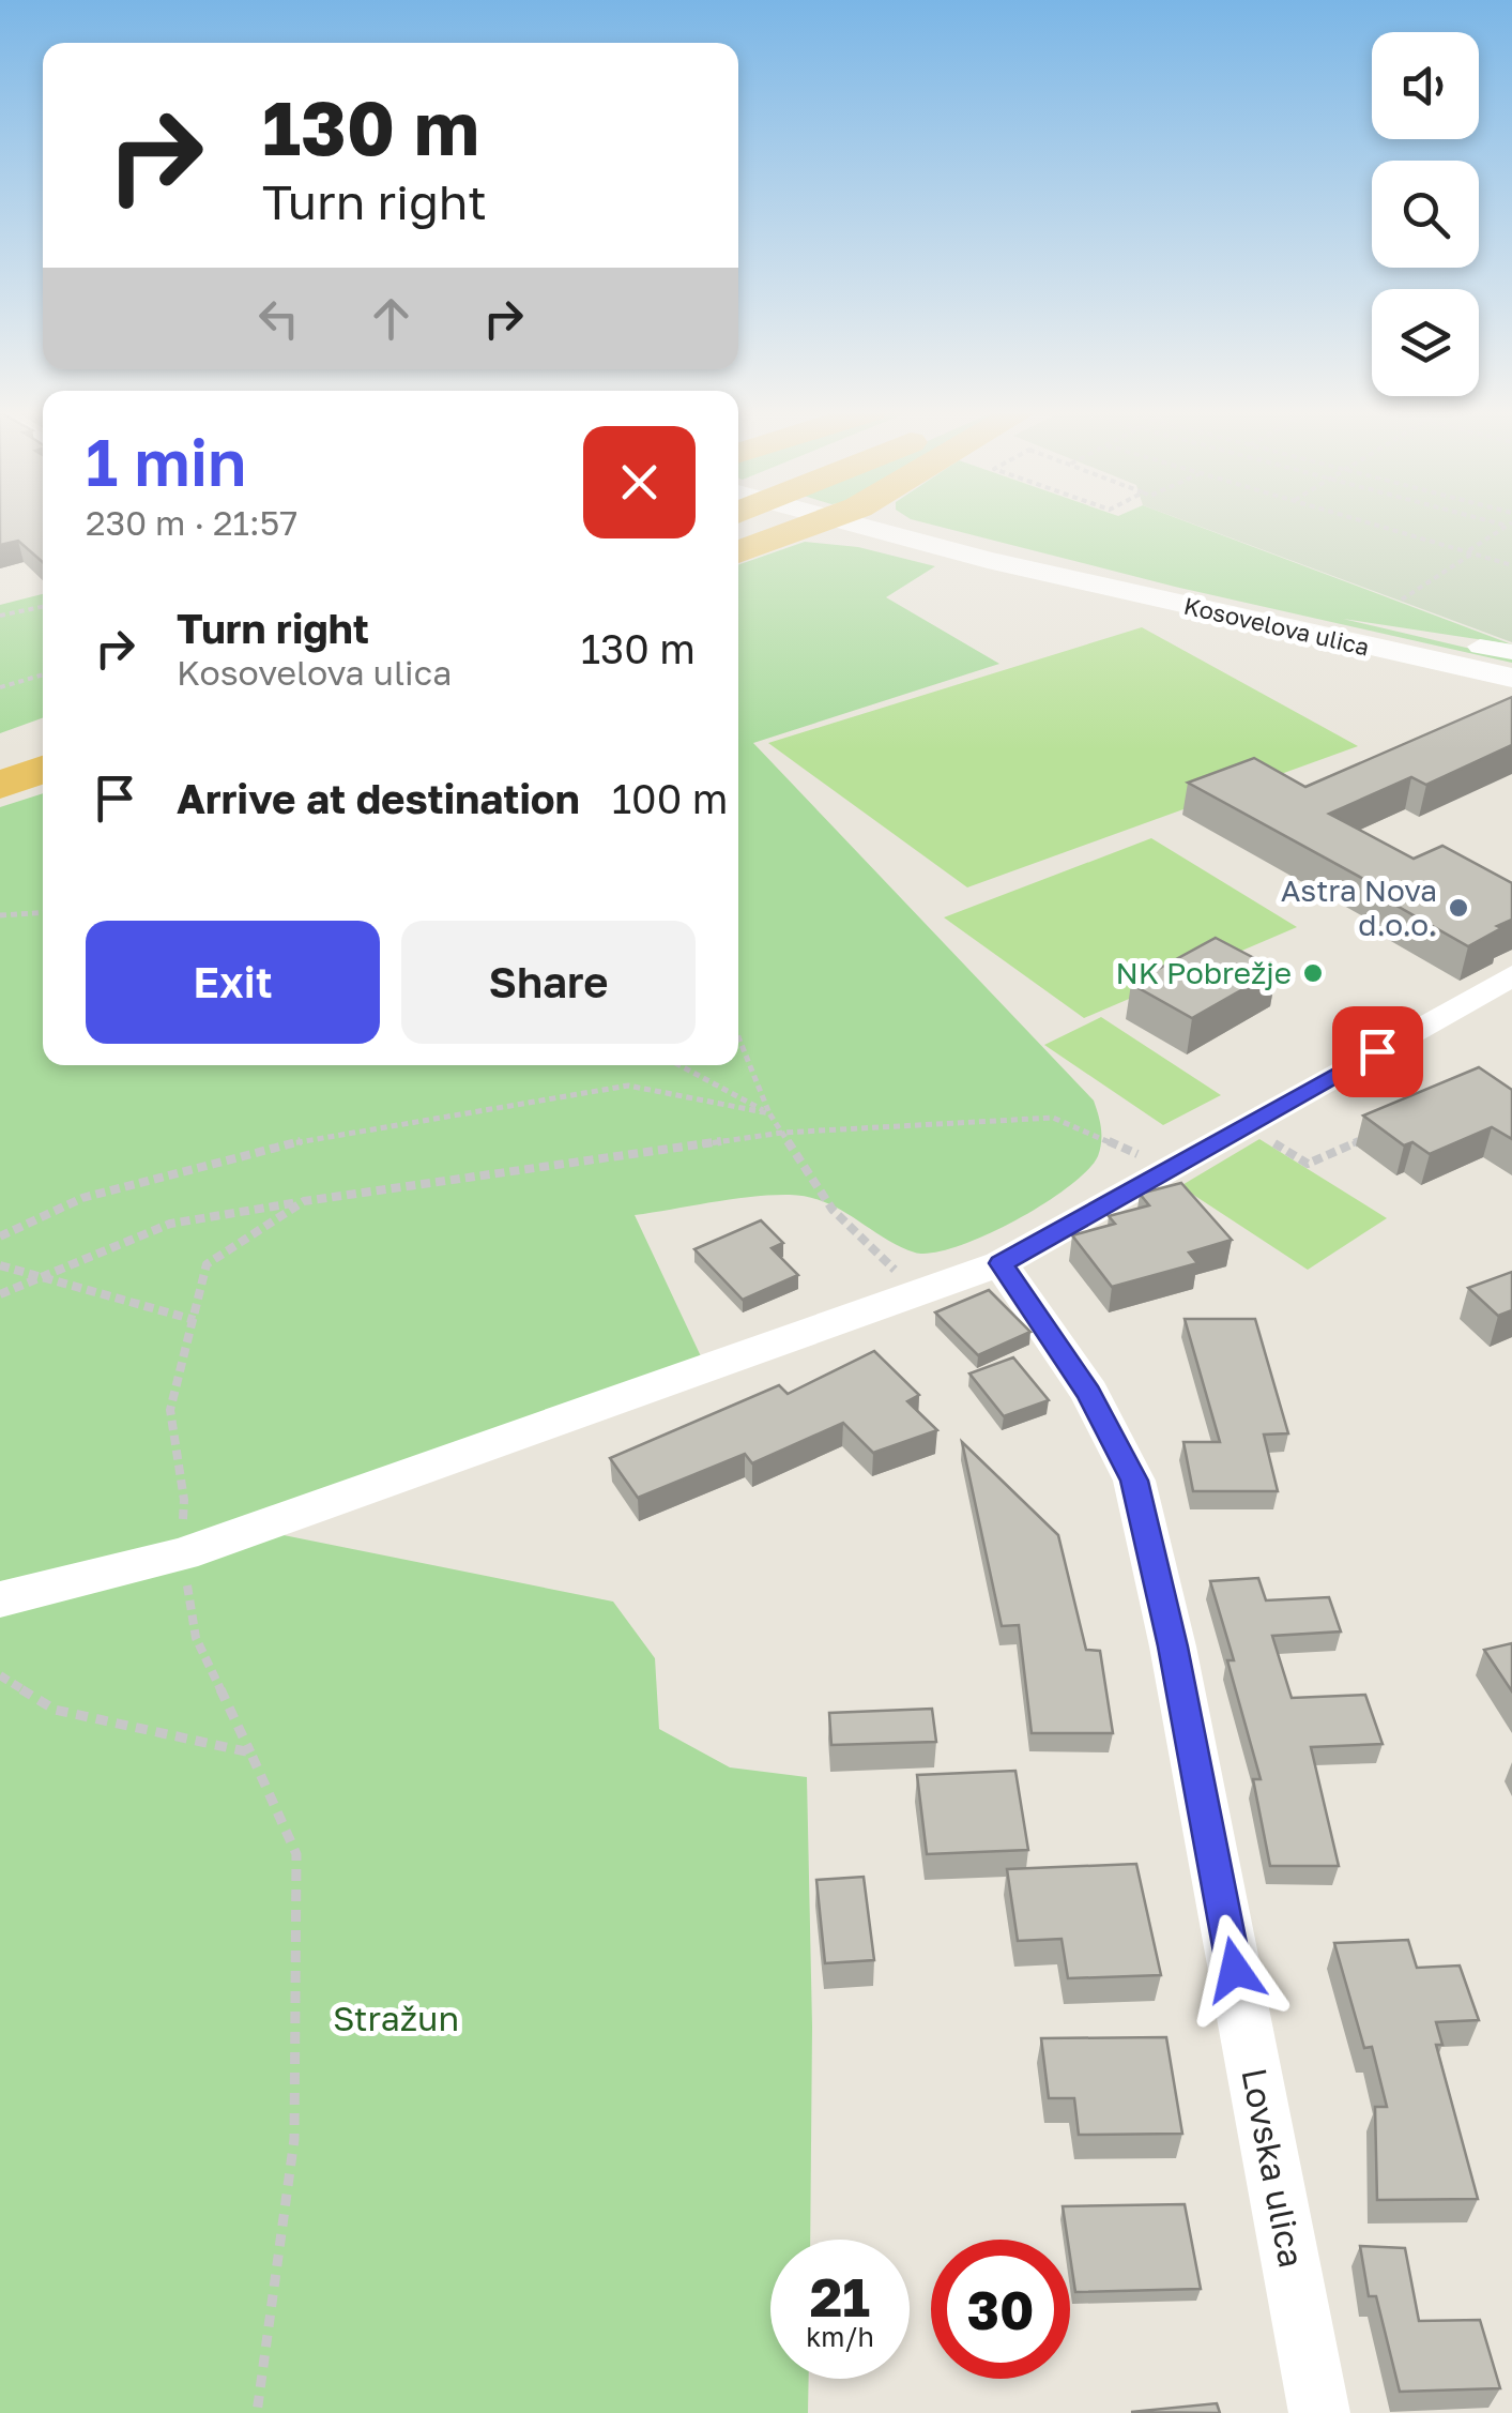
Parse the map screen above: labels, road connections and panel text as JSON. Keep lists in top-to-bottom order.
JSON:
{
  "streets": {
    "street": ["Kosovelova ulica", "Lovska ulica"]
  },
  "parks": ["Stražun"],
  "places": ["Astra Nova d.o.o.", "NK Pobrežje"],
  "page": {
    "turn": ["130 m", "Turn right"],
    "heading": ["1 min", "230 m · 21:57"],
    "list": [
      {
        "name": "Turn right",
        "note": "Kosovelova ulica",
        "value": "130 m"
      },
      {
        "name": "Arrive at destination",
        "value": "100 m"
      }
    ],
    "buttons": ["Exit", "Share"],
    "speed": "21 km/h",
    "limit": "30"
  }
}
